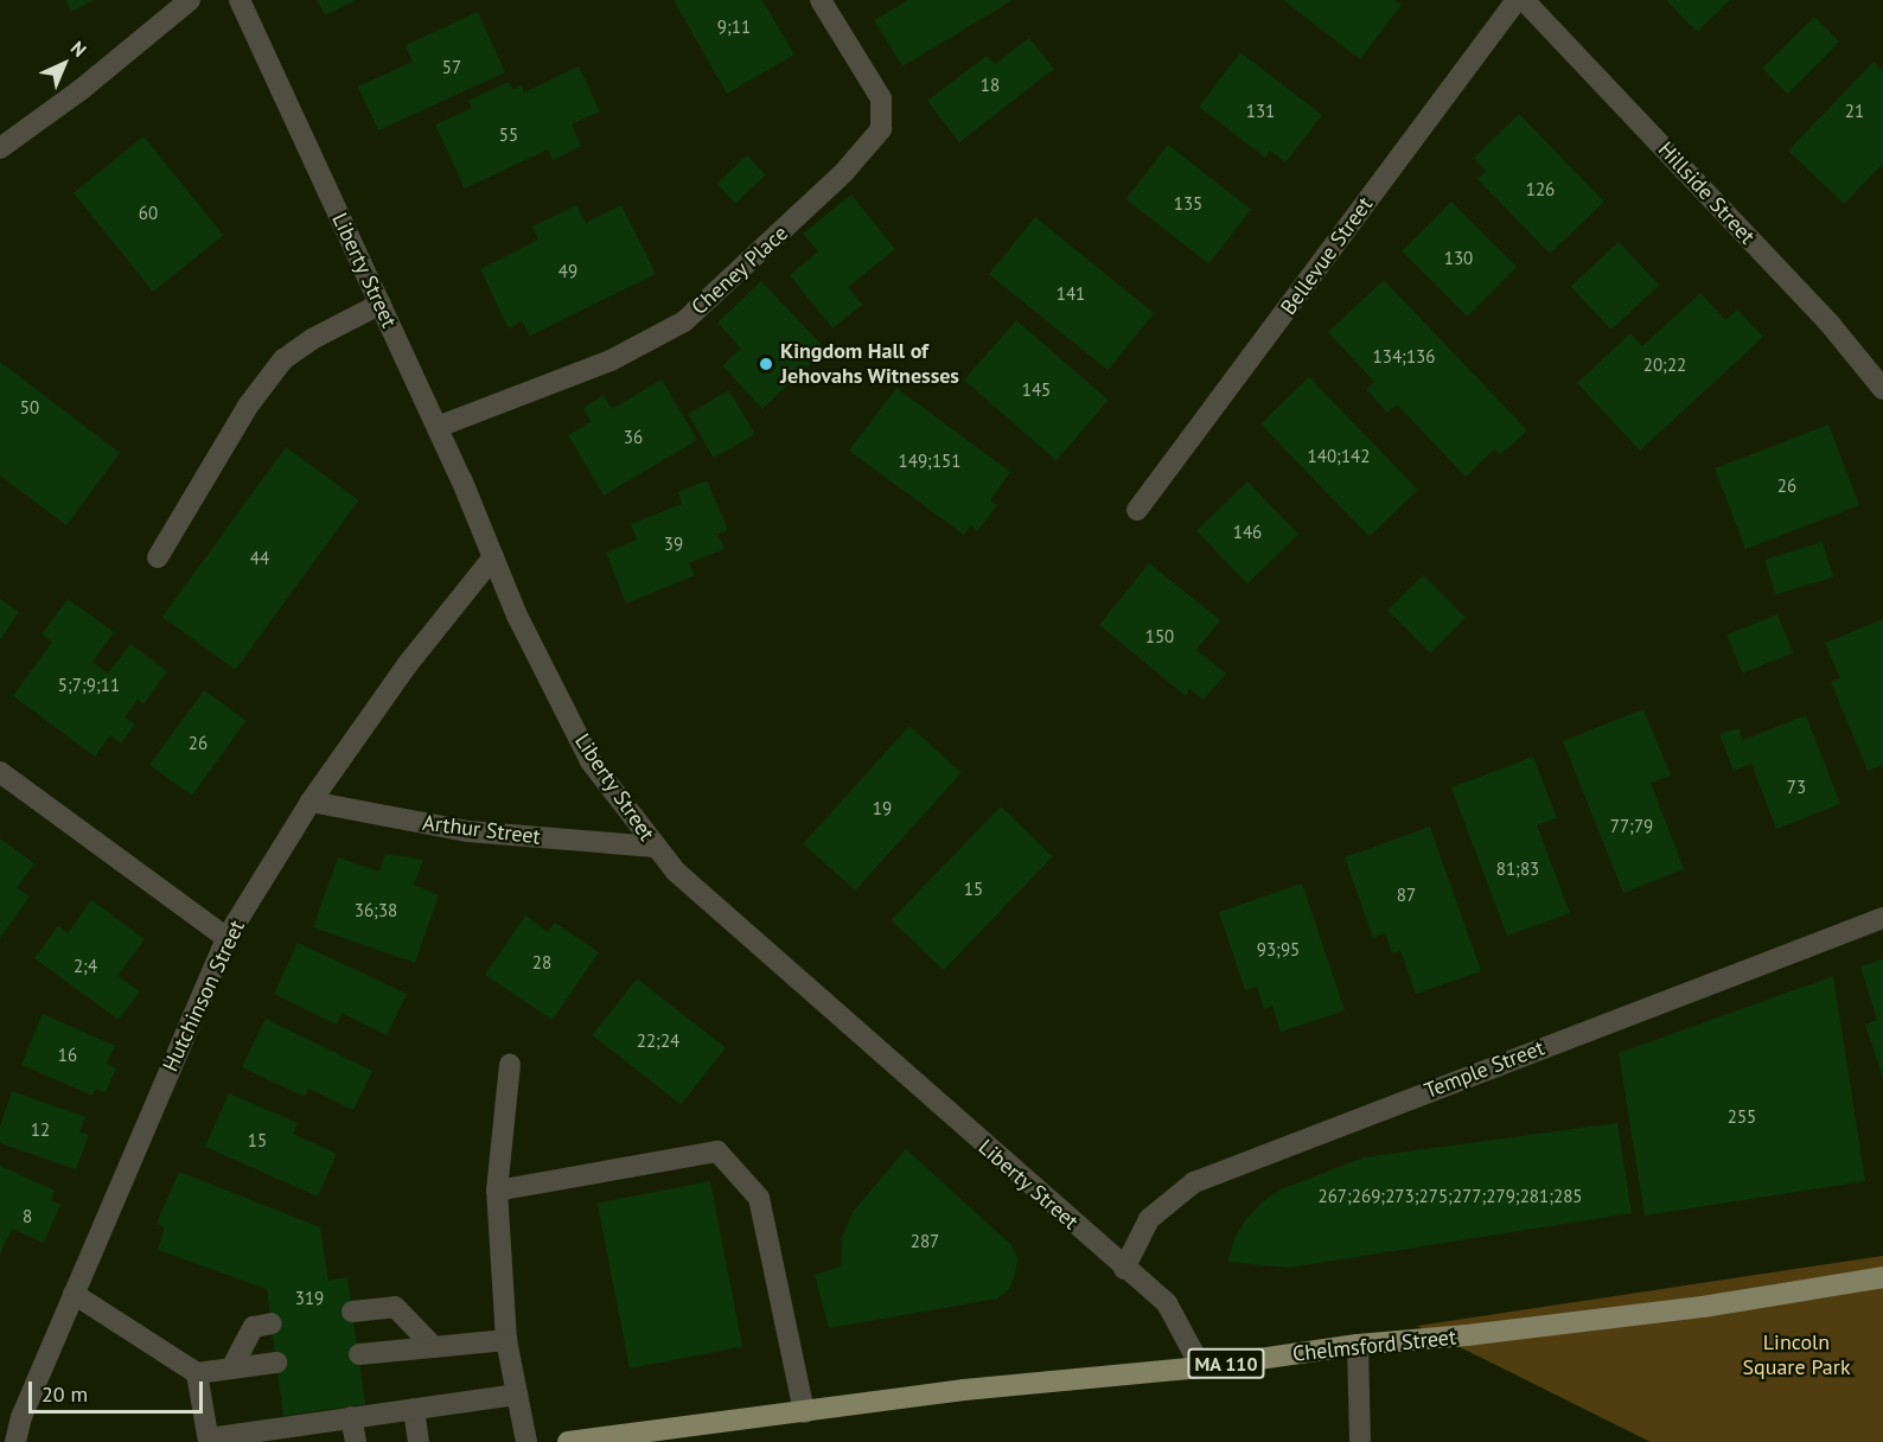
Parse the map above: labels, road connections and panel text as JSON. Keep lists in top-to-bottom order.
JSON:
{
  "streets": {
    "main road": ["Chelmsford Street", "MA 110"],
    "street": [
      "Hillside Street",
      "Bellevue Street",
      "Liberty Street",
      "Cheney Place",
      "Arthur Street",
      "Hutchinson Street",
      "Temple Street"
    ]
  },
  "crossings": [
    ["Liberty Street", "Cheney Place"],
    ["Liberty Street", "Arthur Street"],
    ["Liberty Street", "Hutchinson Street"],
    ["Liberty Street", "Temple Street"],
    ["Liberty Street", "Chelmsford Street"],
    ["Arthur Street", "Hutchinson Street"]
  ],
  "parks": ["Lincoln Square Park"],
  "places": ["Kingdom Hall of Jehovahs Witnesses"],
  "house_numbers": [
    "9;11",
    "57",
    "18",
    "131",
    "21",
    "55",
    "126",
    "135",
    "60",
    "130",
    "49",
    "141",
    "134;136",
    "20;22",
    "145",
    "50",
    "36",
    "140;142",
    "149;151",
    "26",
    "146",
    "39",
    "44",
    "150",
    "5;7;9;11",
    "26",
    "73",
    "19",
    "77;79",
    "81;83",
    "15",
    "87",
    "36;38",
    "93;95",
    "28",
    "2;4",
    "22;24",
    "16",
    "255",
    "12",
    "15",
    "267;269;273;275;277;279;281;285",
    "8",
    "287",
    "319"
  ],
  "scale_bar": "20 m",
  "north": "top right"
}
